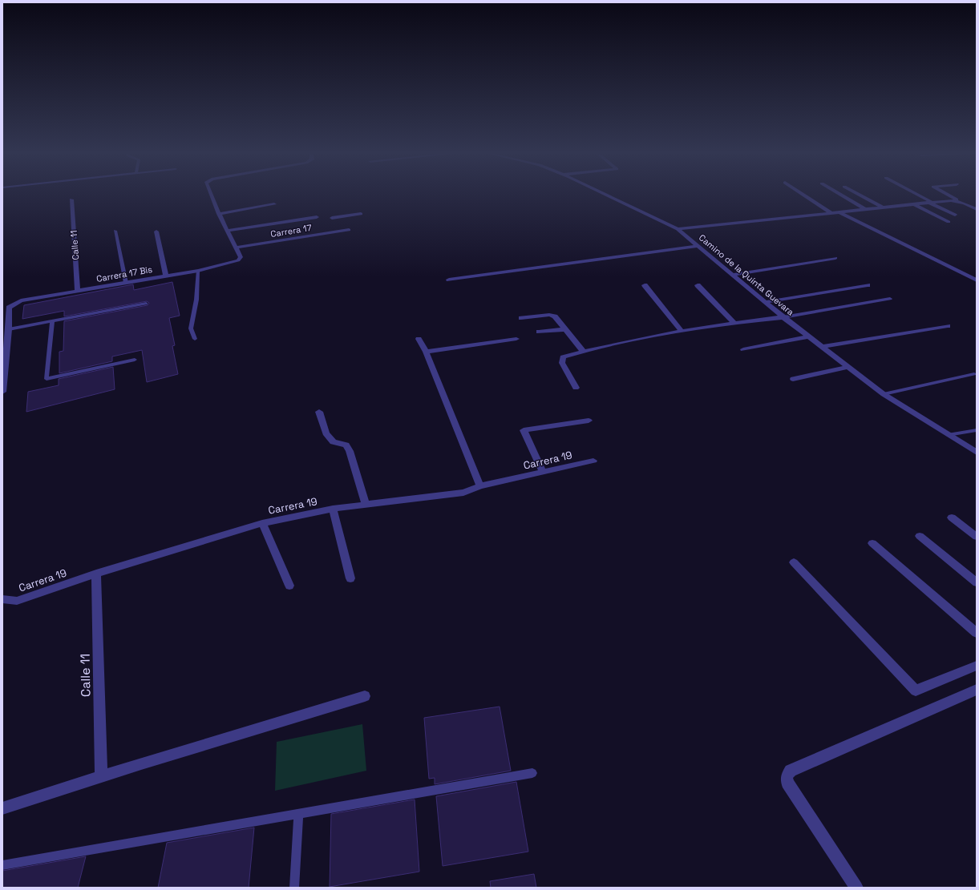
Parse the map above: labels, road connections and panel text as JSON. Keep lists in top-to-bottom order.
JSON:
{
  "streets": {
    "street": [
      "Carrera 17",
      "Calle 11",
      "Carrera 17 Bis",
      "Camino de la Quinta Guevara",
      "Carrera 19"
    ]
  },
  "crossings": [
    ["Carrera 17", "Carrera 17 Bis"],
    ["Calle 11", "Carrera 17 Bis"],
    ["Calle 11", "Carrera 19"]
  ]
}
